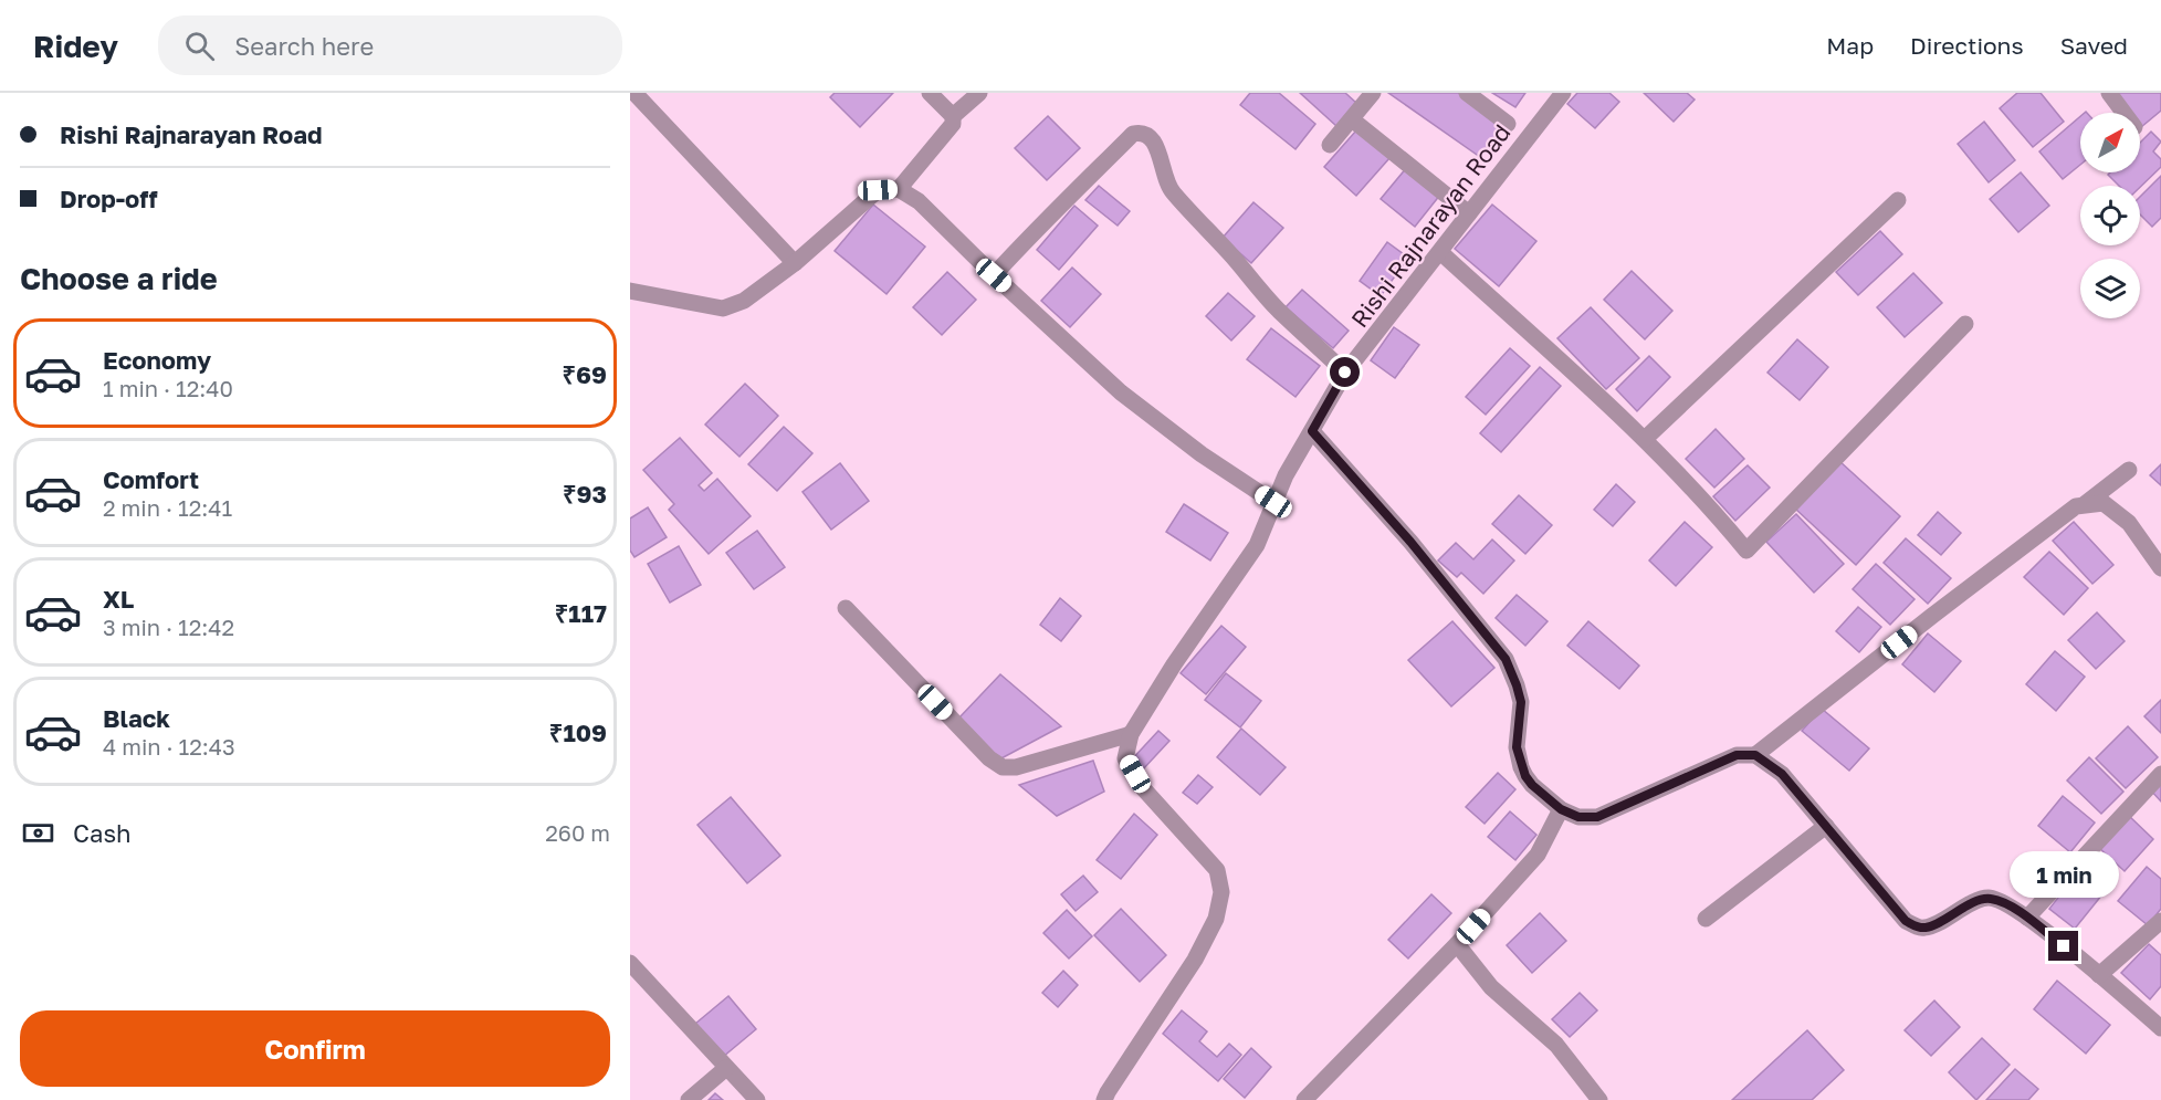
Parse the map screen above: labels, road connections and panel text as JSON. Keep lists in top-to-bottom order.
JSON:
{
  "streets": {
    "street": ["Rishi Rajnarayan Road"]
  },
  "north": "top right",
  "page": {
    "header": "Ridey",
    "search": "Search here",
    "nav": ["Map", "Directions", "Saved"],
    "banner": ["Rishi Rajnarayan Road", "Drop-off"],
    "heading": "Choose a ride",
    "list": [
      {
        "name": "Economy",
        "note": "1 min · 12:40",
        "value": "₹69"
      },
      {
        "name": "Comfort",
        "note": "2 min · 12:41",
        "value": "₹93"
      },
      {
        "name": "XL",
        "note": "3 min · 12:42",
        "value": "₹117"
      },
      {
        "name": "Black",
        "note": "4 min · 12:43",
        "value": "₹109"
      }
    ],
    "pay": ["Cash", "260 m"],
    "bubble": "1 min",
    "buttons": "Confirm"
  }
}
